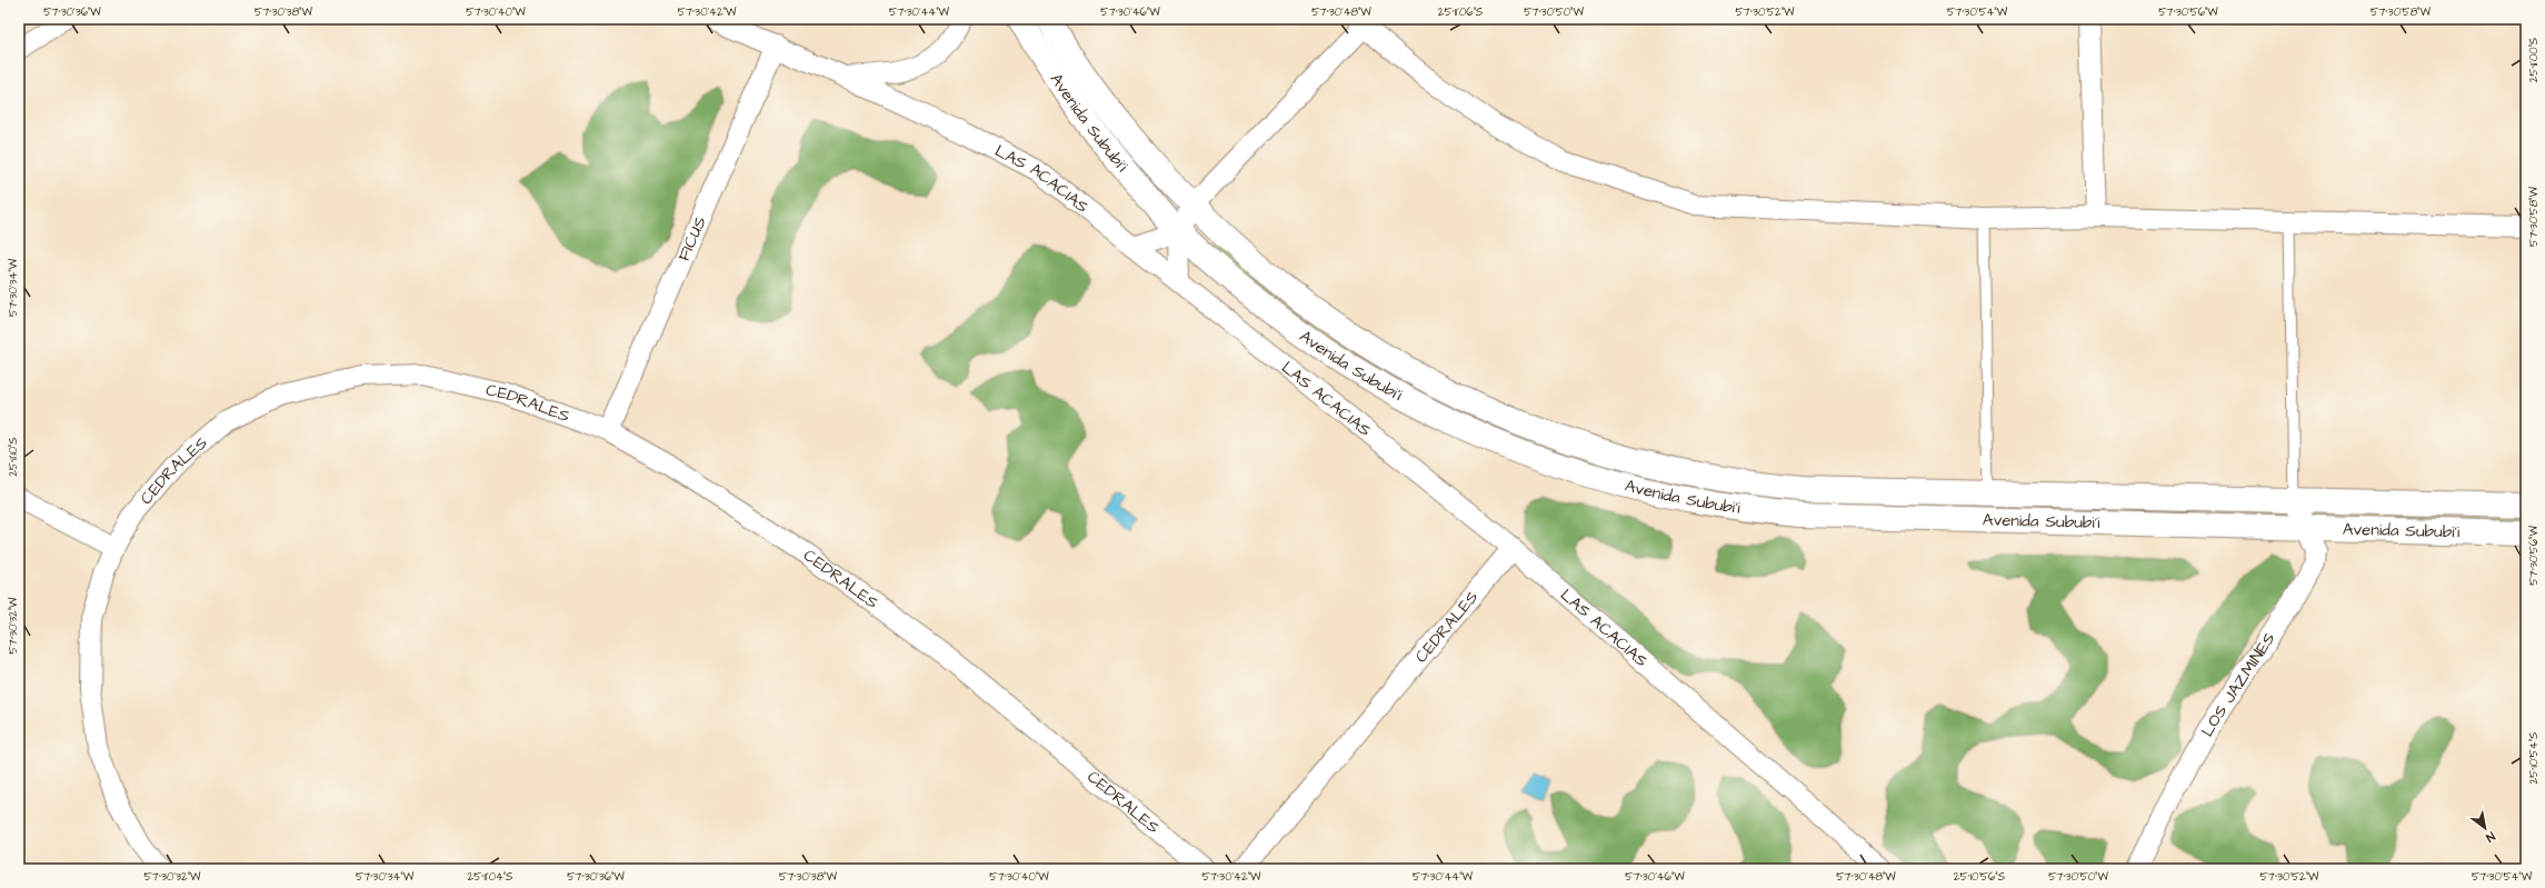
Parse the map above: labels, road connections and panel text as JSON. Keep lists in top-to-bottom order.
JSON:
{
  "streets": {
    "street": [
      "Avenida Sububi'i",
      "LAS ACACIAS",
      "FICUS",
      "CEDRALES",
      "LOS JAZMINES"
    ]
  },
  "crossings": [
    ["Avenida Sububi'i", "LOS JAZMINES"],
    ["LAS ACACIAS", "FICUS"],
    ["LAS ACACIAS", "CEDRALES"],
    ["FICUS", "CEDRALES"]
  ],
  "north": "bottom right",
  "coordinates": [
    "57°30'36\"W",
    "57°30'38\"W",
    "57°30'40\"W",
    "57°30'42\"W",
    "57°30'44\"W",
    "57°30'46\"W",
    "57°30'48\"W",
    "25°11'06\"S",
    "57°30'50\"W",
    "57°30'52\"W",
    "57°30'54\"W",
    "57°30'56\"W",
    "57°30'58\"W",
    "25°11'00\"S",
    "57°30'34\"W",
    "25°11'10\"S",
    "57°30'32\"W",
    "25°10'54\"S",
    "25°11'04\"S",
    "25°10'56\"S"
  ]
}
